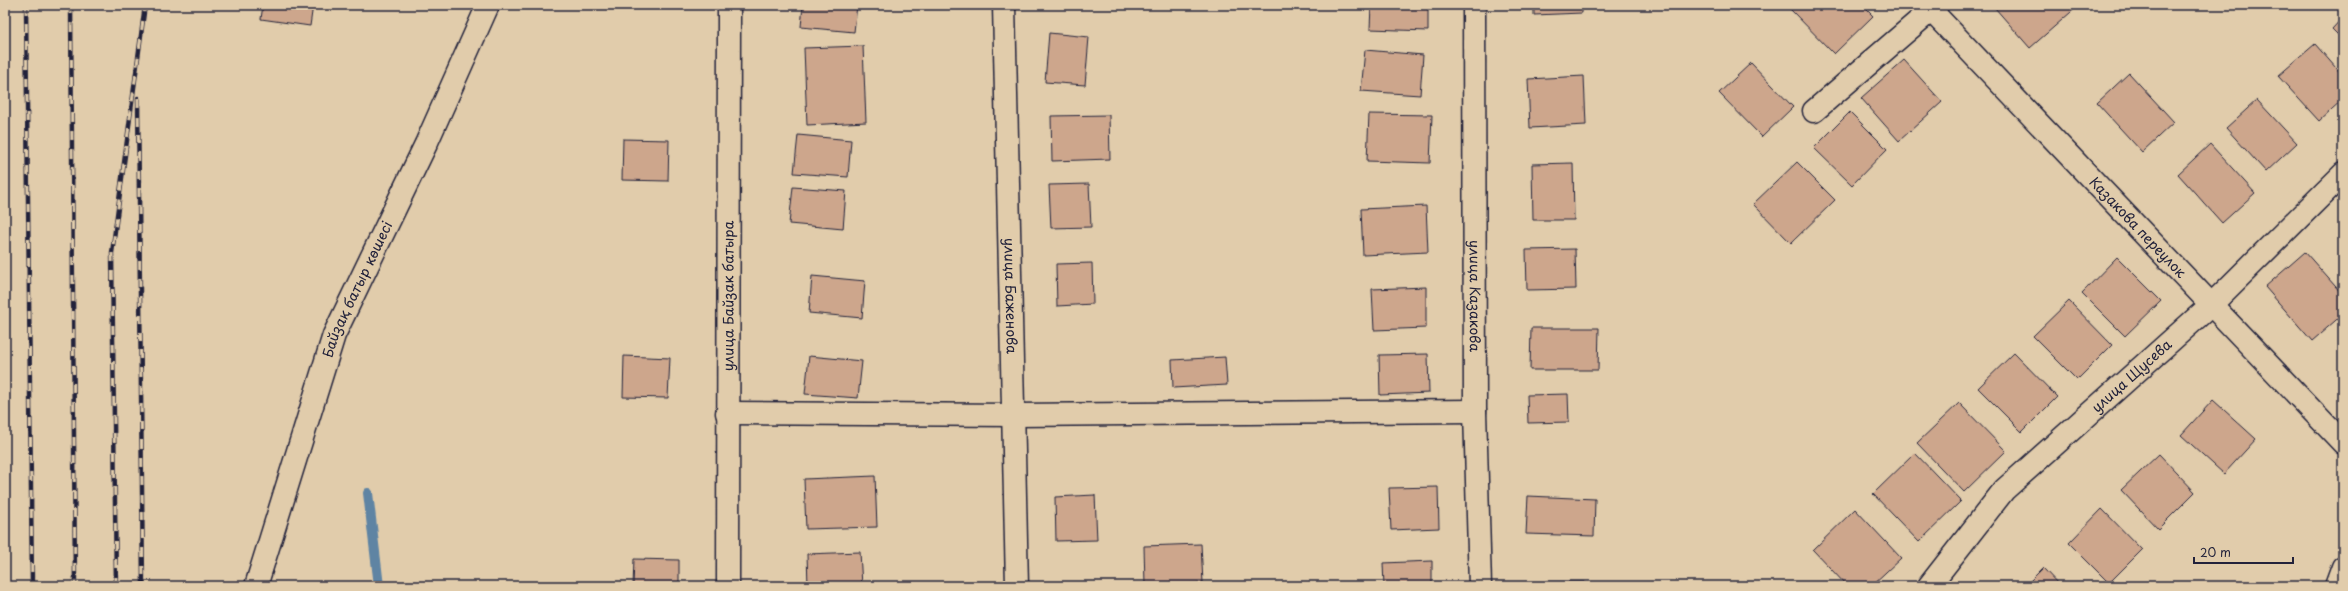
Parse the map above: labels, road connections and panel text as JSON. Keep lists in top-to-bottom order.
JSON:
{
  "streets": {
    "street": [
      "Казакова переулок",
      "Байзақ батыр көшесі",
      "улица Баженова",
      "улица Байзак батыра",
      "улица Казакова",
      "улица Щусева"
    ]
  },
  "crossings": [
    ["Казакова переулок", "улица Щусева"]
  ],
  "scale_bar": "20 m"
}
